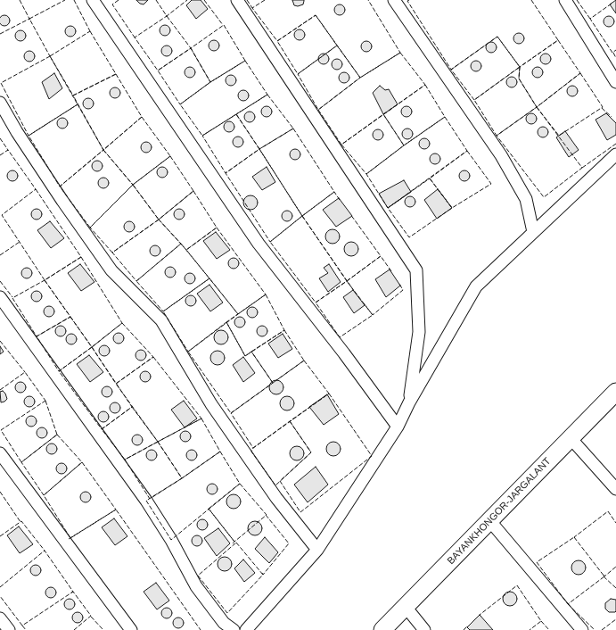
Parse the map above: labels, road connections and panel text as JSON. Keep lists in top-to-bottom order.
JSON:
{
  "streets": {
    "street": ["BAYANKHONGOR-JARGALANT"]
  }
}
